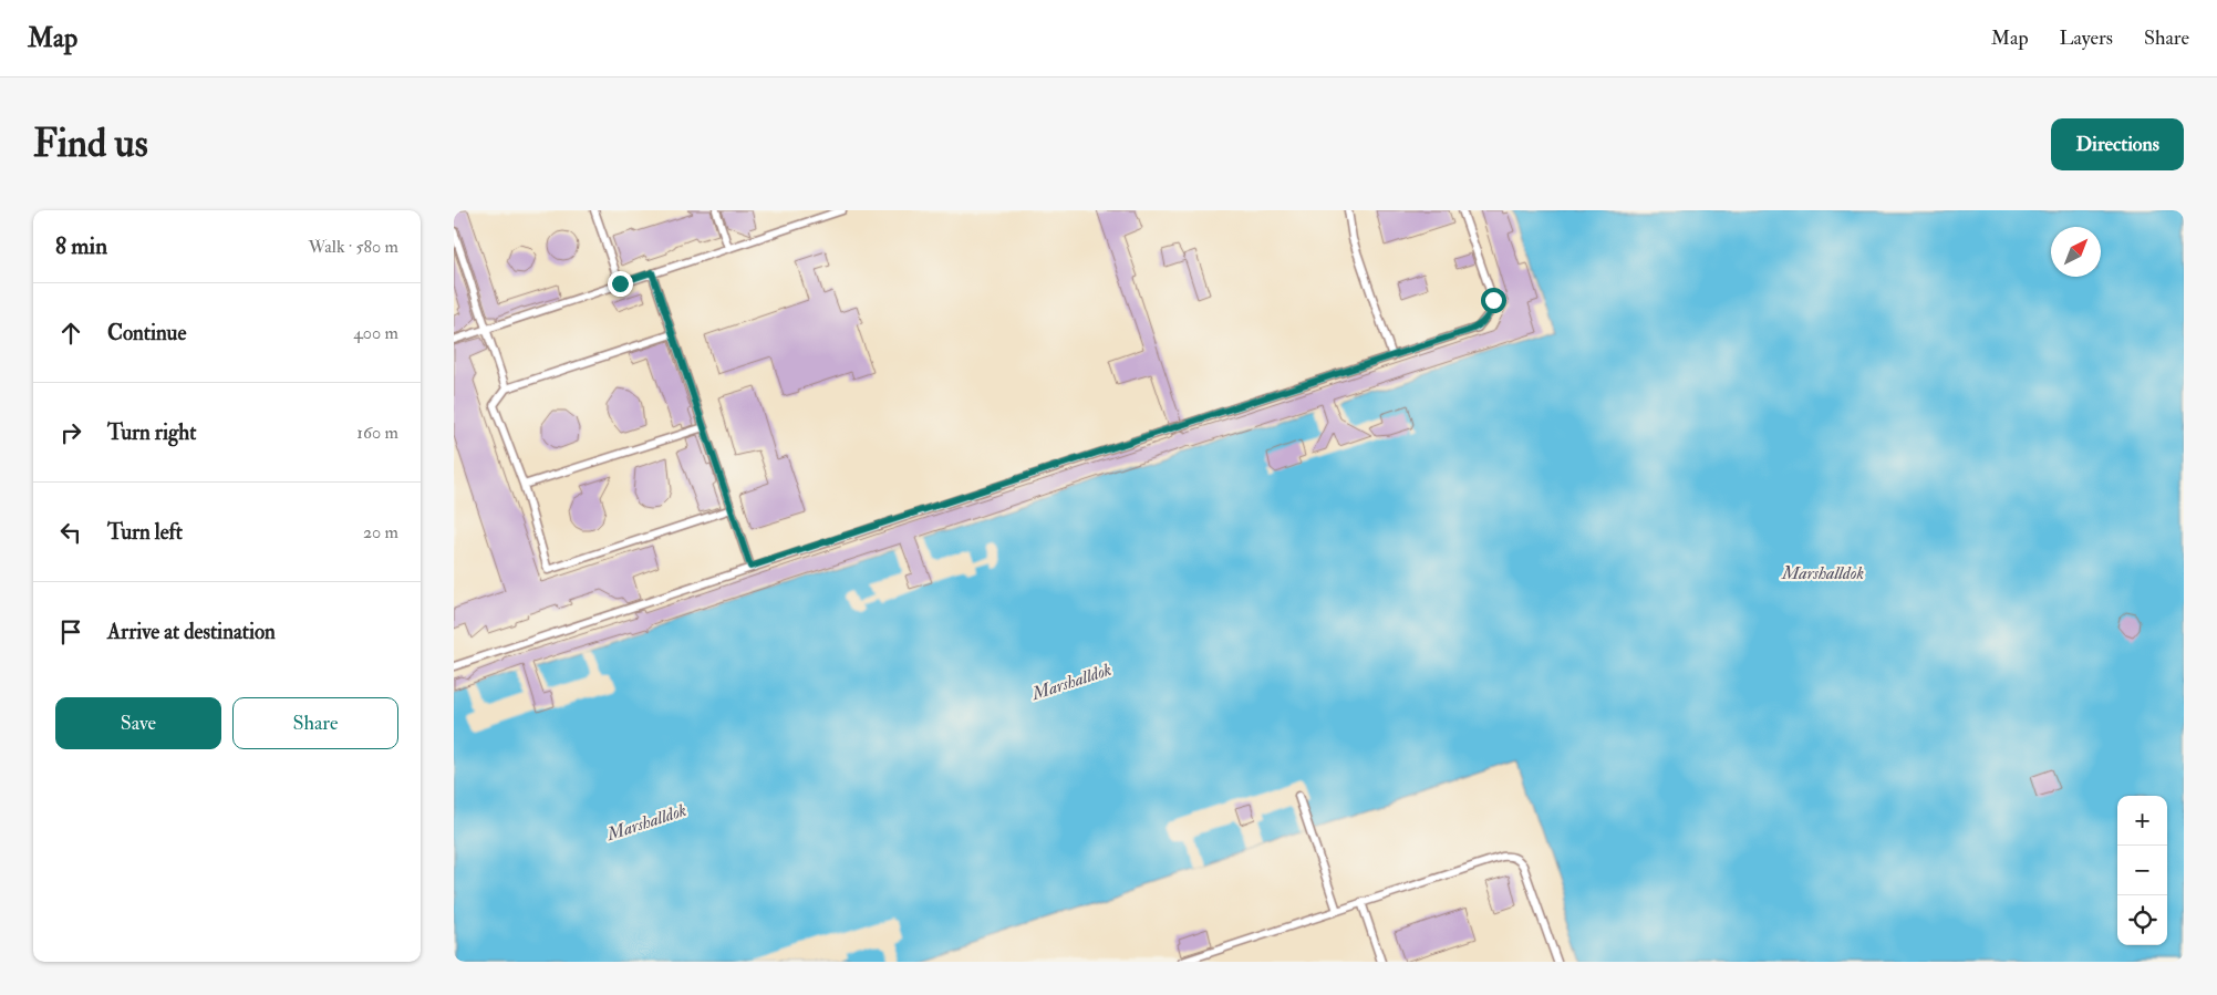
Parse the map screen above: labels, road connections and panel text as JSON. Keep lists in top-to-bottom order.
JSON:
{
  "water": ["Marshalldok"],
  "north": "top right",
  "page": {
    "header": "Map",
    "nav": ["Map", "Layers", "Share"],
    "buttons": [
      "Directions",
      ["Save", "Share"]
    ],
    "title": "Find us",
    "heading": ["8 min", "Walk · 580 m"],
    "list": [
      ["Continue", "400 m"],
      ["Turn right", "160 m"],
      ["Turn left", "20 m"],
      "Arrive at destination"
    ],
    "map_buttons": ["+", "−"]
  }
}
